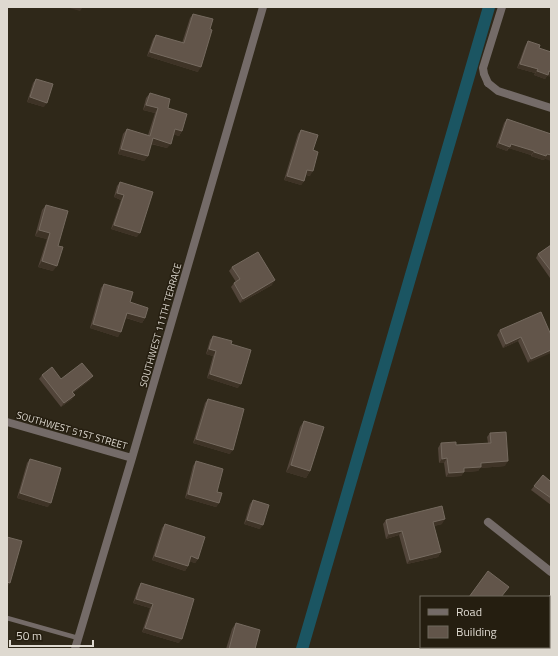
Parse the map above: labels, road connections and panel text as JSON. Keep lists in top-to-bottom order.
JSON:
{
  "streets": {
    "street": ["SOUTHWEST 111TH TERRACE", "SOUTHWEST 51ST STREET"]
  },
  "crossings": [
    ["SOUTHWEST 111TH TERRACE", "SOUTHWEST 51ST STREET"]
  ],
  "legend": ["Road", "Building"],
  "scale_bar": "50 m"
}
